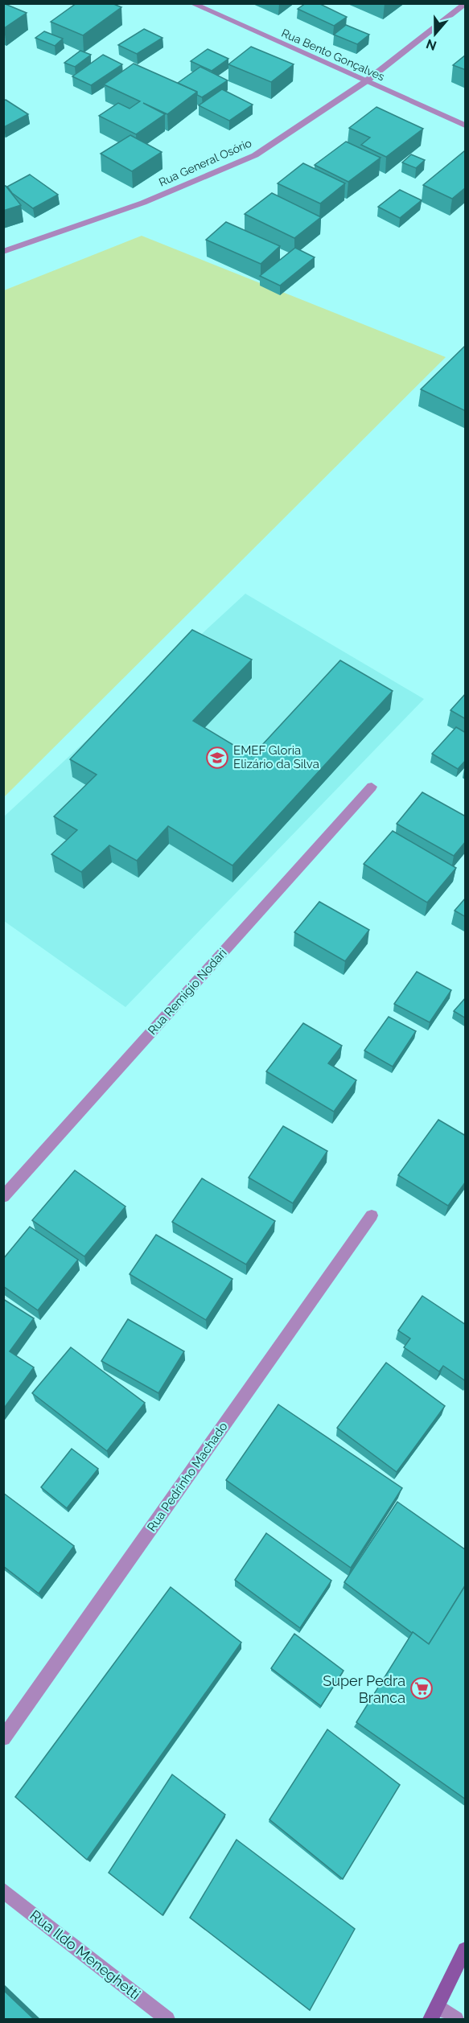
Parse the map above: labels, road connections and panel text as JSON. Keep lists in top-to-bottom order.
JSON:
{
  "streets": {
    "street": [
      "Rua Bento Gonçalves",
      "Rua General Osório",
      "Rua Remigio Nodari",
      "Rua Pedrinho Machado",
      "Rua Ildo Meneghetti"
    ]
  },
  "crossings": [
    ["Rua Bento Gonçalves", "Rua General Osório"]
  ],
  "places": {
    "school or university": ["EMEF Gloria Elizário da Silva"],
    "supermarket": ["Super Pedra Branca"]
  },
  "north": "bottom"
}
